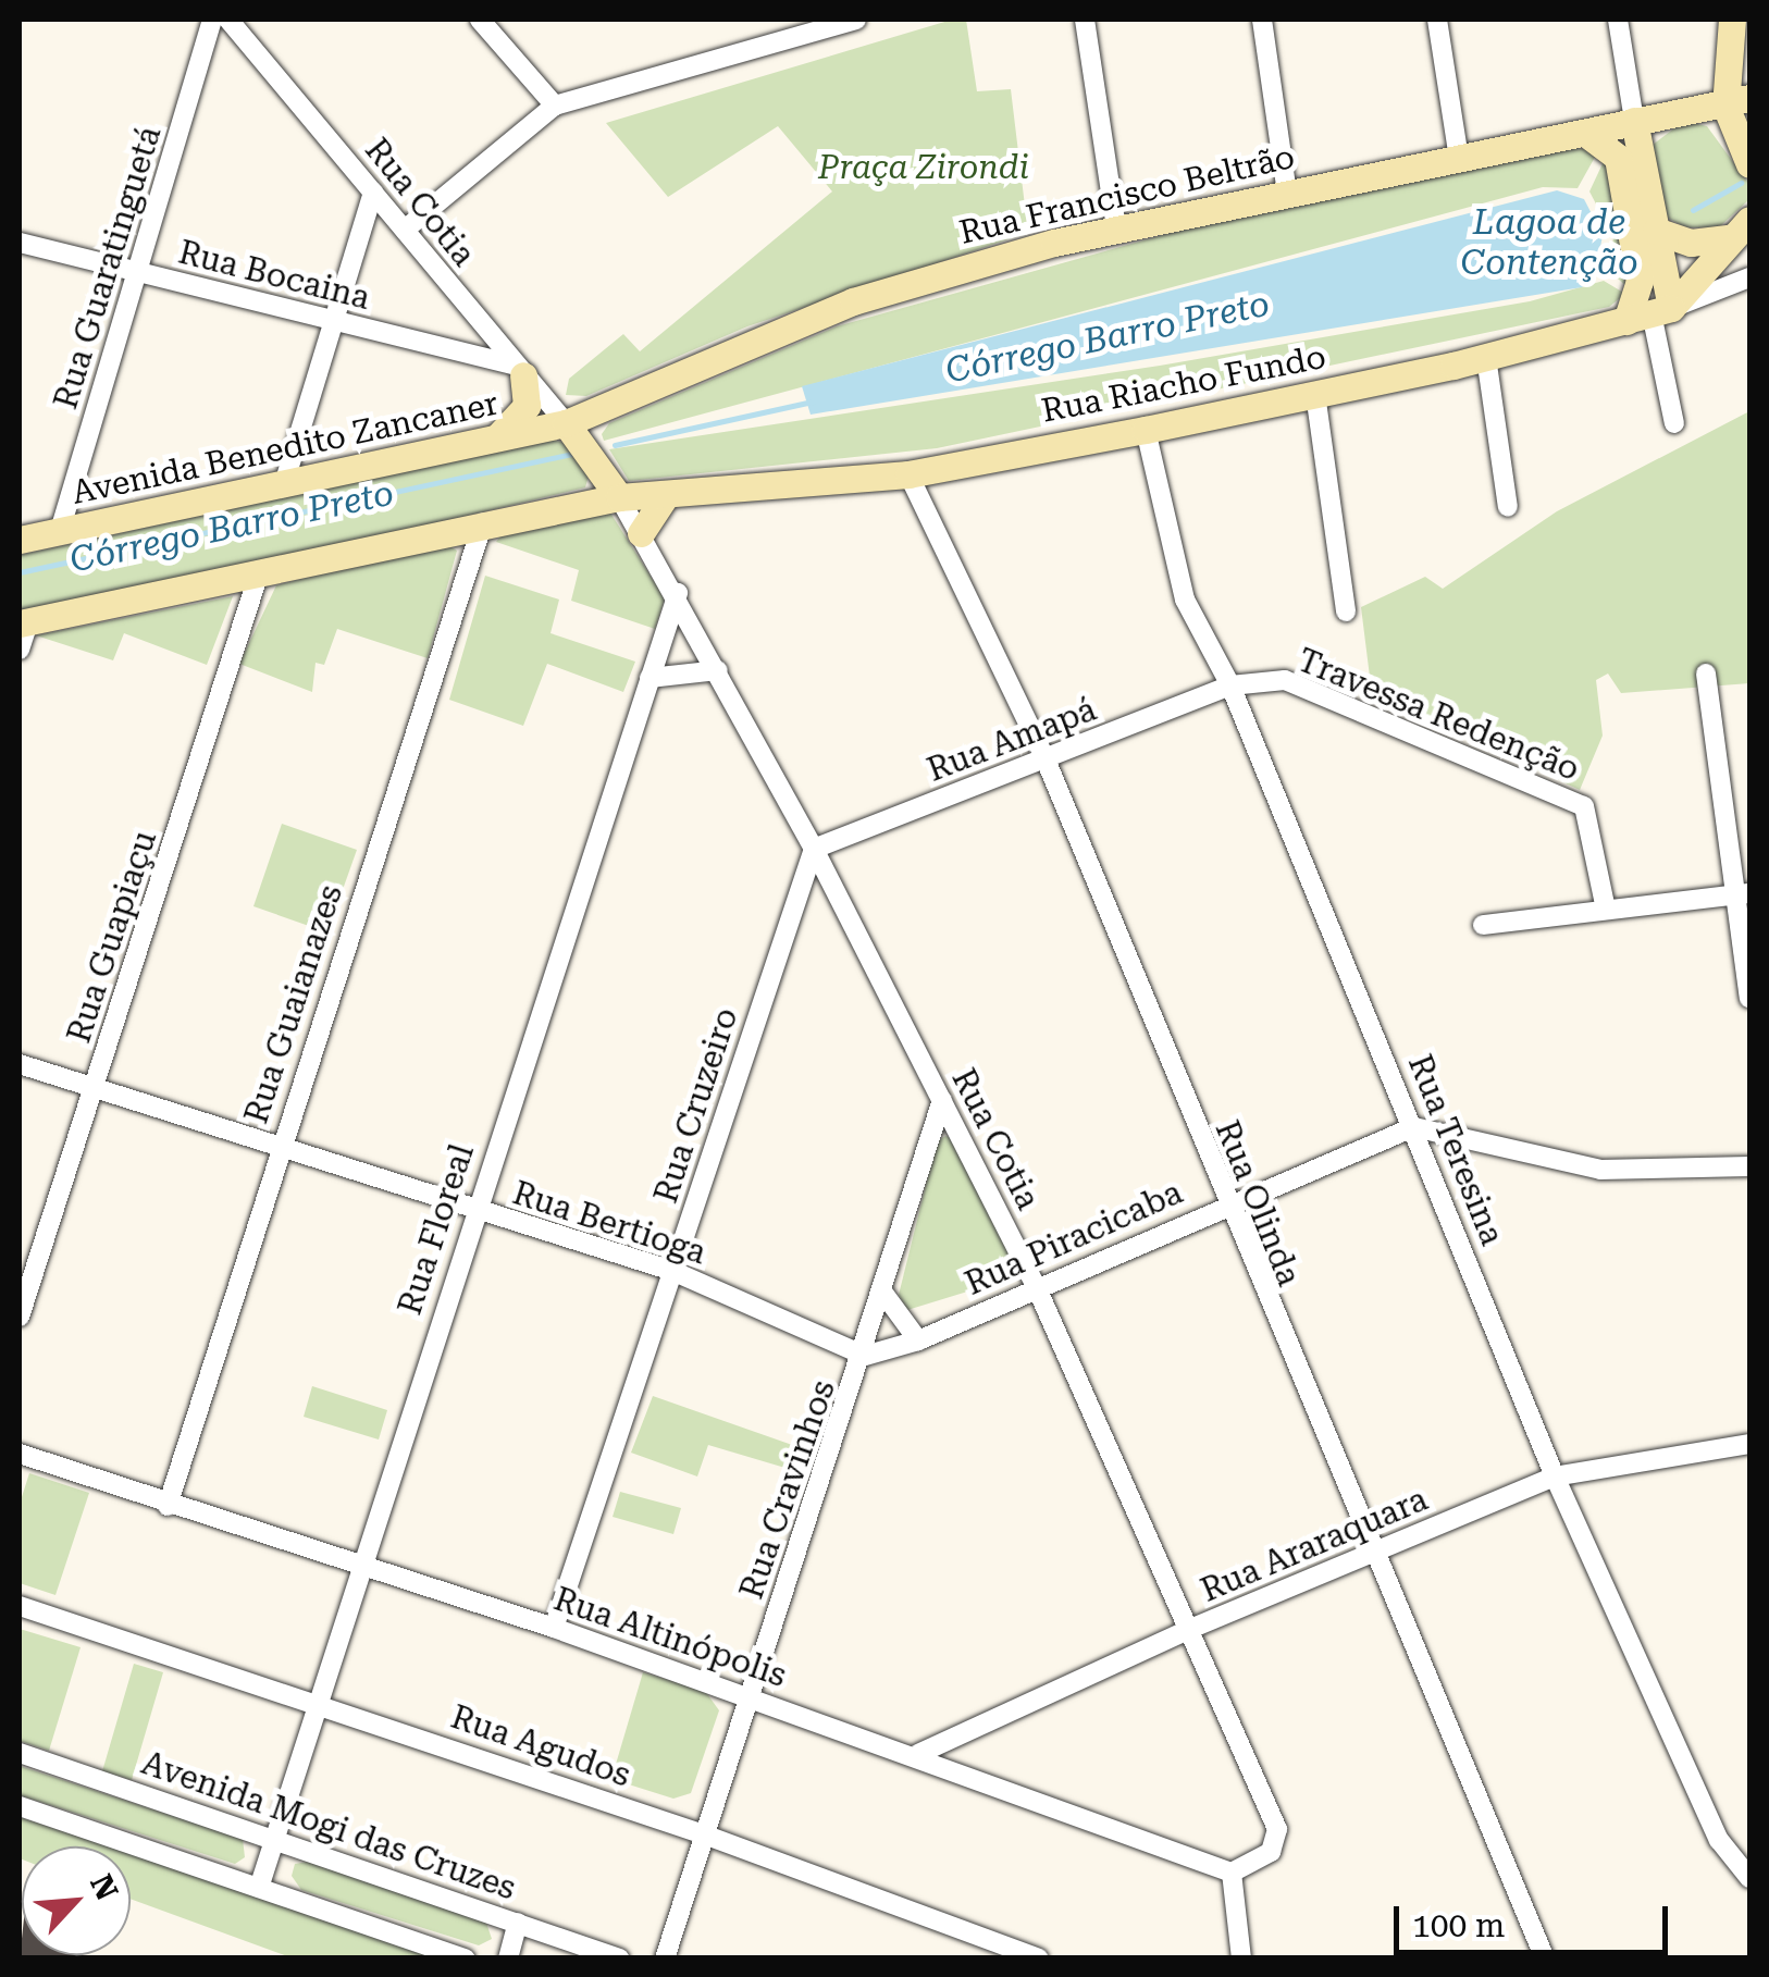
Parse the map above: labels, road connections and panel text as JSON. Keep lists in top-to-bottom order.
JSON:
{
  "streets": {
    "main road": ["Rua Francisco Beltrão", "Rua Riacho Fundo", "Avenida Benedito Zancaner"],
    "street": [
      "Rua Cotia",
      "Rua Guaratinguetá",
      "Rua Bocaina",
      "Travessa Redenção",
      "Rua Amapá",
      "Rua Guapiaçu",
      "Rua Guaianazes",
      "Rua Cruzeiro",
      "Rua Teresina",
      "Rua Olinda",
      "Rua Bertioga",
      "Rua Floreal",
      "Rua Piracicaba",
      "Rua Cravinhos",
      "Rua Araraquara",
      "Rua Altinópolis",
      "Rua Agudos",
      "Avenida Mogi das Cruzes"
    ]
  },
  "crossings": [
    ["Rua Francisco Beltrão", "Rua Cotia"],
    ["Rua Francisco Beltrão", "Avenida Benedito Zancaner"],
    ["Rua Cotia", "Rua Bocaina"],
    ["Rua Cotia", "Rua Riacho Fundo"],
    ["Rua Cotia", "Avenida Benedito Zancaner"],
    ["Rua Cotia", "Rua Amapá"],
    ["Rua Cotia", "Rua Cruzeiro"],
    ["Rua Cotia", "Rua Floreal"],
    ["Rua Cotia", "Rua Piracicaba"],
    ["Rua Cotia", "Rua Cravinhos"],
    ["Rua Cotia", "Rua Araraquara"],
    ["Rua Cotia", "Rua Altinópolis"],
    ["Rua Guaratinguetá", "Rua Bocaina"],
    ["Rua Guaratinguetá", "Avenida Benedito Zancaner"],
    ["Rua Riacho Fundo", "Rua Teresina"],
    ["Rua Riacho Fundo", "Rua Olinda"],
    ["Travessa Redenção", "Rua Amapá"],
    ["Travessa Redenção", "Rua Teresina"],
    ["Rua Amapá", "Rua Cruzeiro"],
    ["Rua Amapá", "Rua Teresina"],
    ["Rua Amapá", "Rua Olinda"],
    ["Rua Guapiaçu", "Rua Bertioga"],
    ["Rua Guaianazes", "Rua Bertioga"],
    ["Rua Guaianazes", "Rua Altinópolis"],
    ["Rua Cruzeiro", "Rua Bertioga"],
    ["Rua Cruzeiro", "Rua Altinópolis"],
    ["Rua Teresina", "Rua Piracicaba"],
    ["Rua Teresina", "Rua Araraquara"],
    ["Rua Olinda", "Rua Piracicaba"],
    ["Rua Olinda", "Rua Araraquara"],
    ["Rua Bertioga", "Rua Floreal"],
    ["Rua Bertioga", "Rua Piracicaba"],
    ["Rua Bertioga", "Rua Cravinhos"],
    ["Rua Floreal", "Rua Altinópolis"],
    ["Rua Floreal", "Rua Agudos"],
    ["Rua Floreal", "Avenida Mogi das Cruzes"],
    ["Rua Piracicaba", "Rua Cravinhos"],
    ["Rua Cravinhos", "Rua Altinópolis"],
    ["Rua Cravinhos", "Rua Agudos"],
    ["Rua Araraquara", "Rua Altinópolis"]
  ],
  "water": ["Lagoa de Contenção", "Córrego Barro Preto"],
  "parks": ["Praça Zirondi"],
  "scale_bar": "100 m",
  "north": "top right"
}
